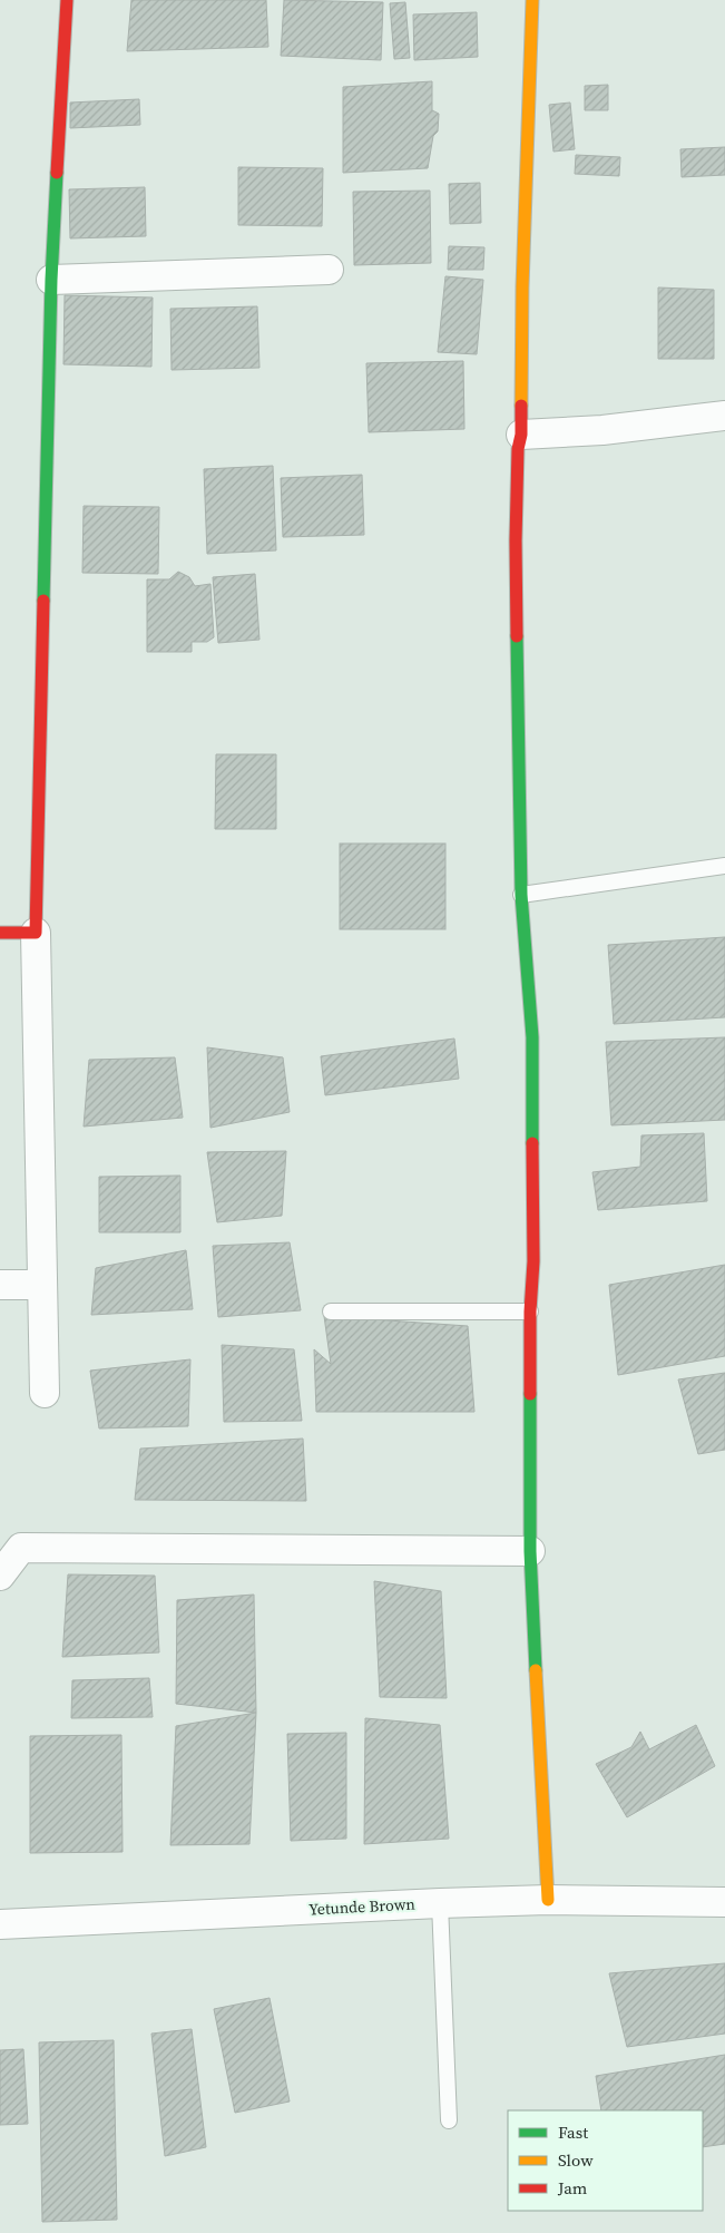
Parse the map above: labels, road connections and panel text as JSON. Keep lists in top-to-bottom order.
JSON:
{
  "streets": {
    "street": ["Yetunde Brown"]
  },
  "legend": ["Fast", "Slow", "Jam"]
}
